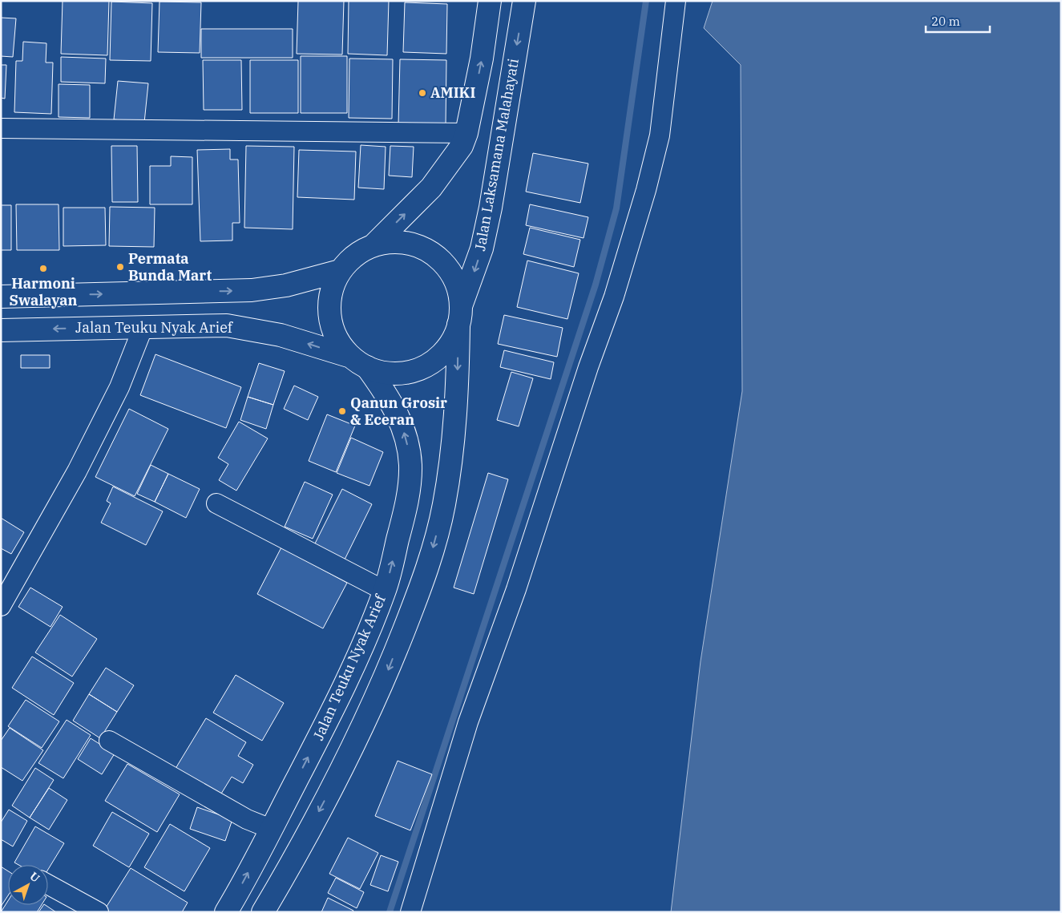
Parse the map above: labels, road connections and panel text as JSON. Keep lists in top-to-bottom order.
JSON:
{
  "streets": {
    "main road": ["Jalan Laksamana Malahayati", "Jalan Teuku Nyak Arief"]
  },
  "crossings": [
    ["Jalan Laksamana Malahayati", "Jalan Teuku Nyak Arief"]
  ],
  "places": [
    "AMIKI",
    "Permata Bunda Mart",
    "Harmoni Swalayan",
    "Qanun Grosir & Eceran"
  ],
  "scale_bar": "20 m",
  "north": "top right"
}
